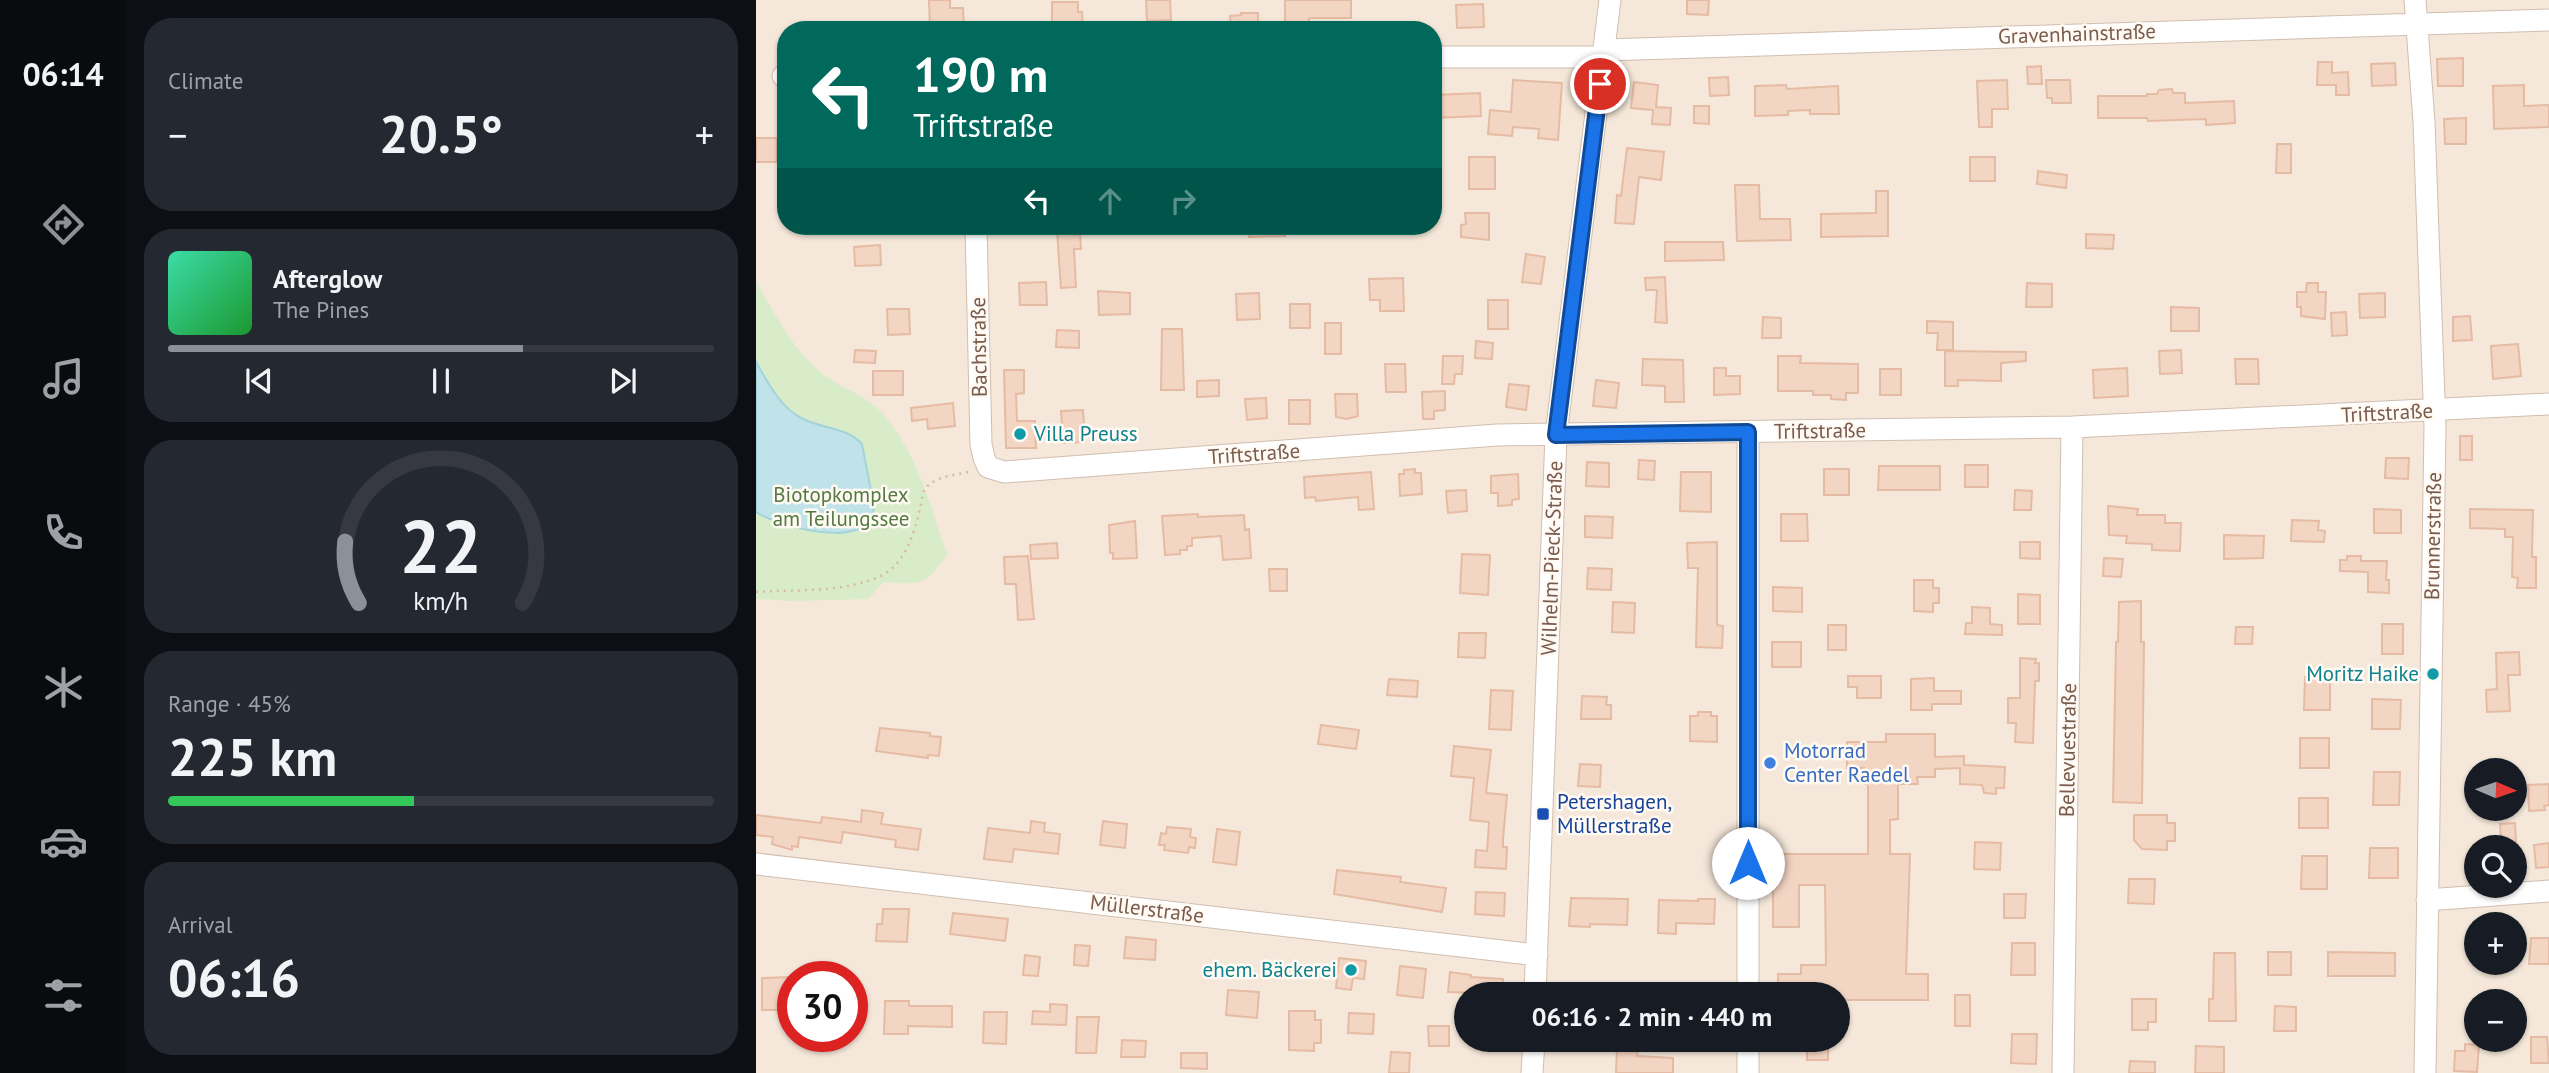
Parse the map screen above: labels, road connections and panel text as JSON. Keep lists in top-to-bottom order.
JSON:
{
  "streets": {
    "street": [
      "Gravenhainstraße",
      "Bachstraße",
      "Triftstraße",
      "Brunnerstraße",
      "Wilhelm-Pieck-Straße",
      "Bellevuestraße",
      "Müllerstraße"
    ]
  },
  "crossings": [
    ["Gravenhainstraße", "Brunnerstraße"],
    ["Gravenhainstraße", "Wilhelm-Pieck-Straße"],
    ["Bachstraße", "Triftstraße"],
    ["Triftstraße", "Brunnerstraße"],
    ["Triftstraße", "Wilhelm-Pieck-Straße"],
    ["Triftstraße", "Bellevuestraße"],
    ["Wilhelm-Pieck-Straße", "Müllerstraße"]
  ],
  "parks": ["Biotopkomplex am Teilungssee"],
  "places": {
    "other": [
      "Villa Preuss",
      "Moritz Haike",
      "Motorrad Center Raedel",
      "ehem. Bäckerei"
    ],
    "transit": ["Petershagen, Müllerstraße"]
  },
  "north": "right",
  "page": {
    "tabs": "06:14",
    "tile": [
      "Climate",
      ["Range · 45%", "225 km"],
      ["Arrival", "06:16"]
    ],
    "turn": ["190 m", "Triftstraße"],
    "heat": ["−", "20.5°", "+"],
    "song": ["Afterglow", "The Pines"],
    "map_buttons": ["+", "−"],
    "limit": "30",
    "trip": "06:16 · 2 min · 440 m",
    "gauge": ["22", "km/h"]
  }
}
